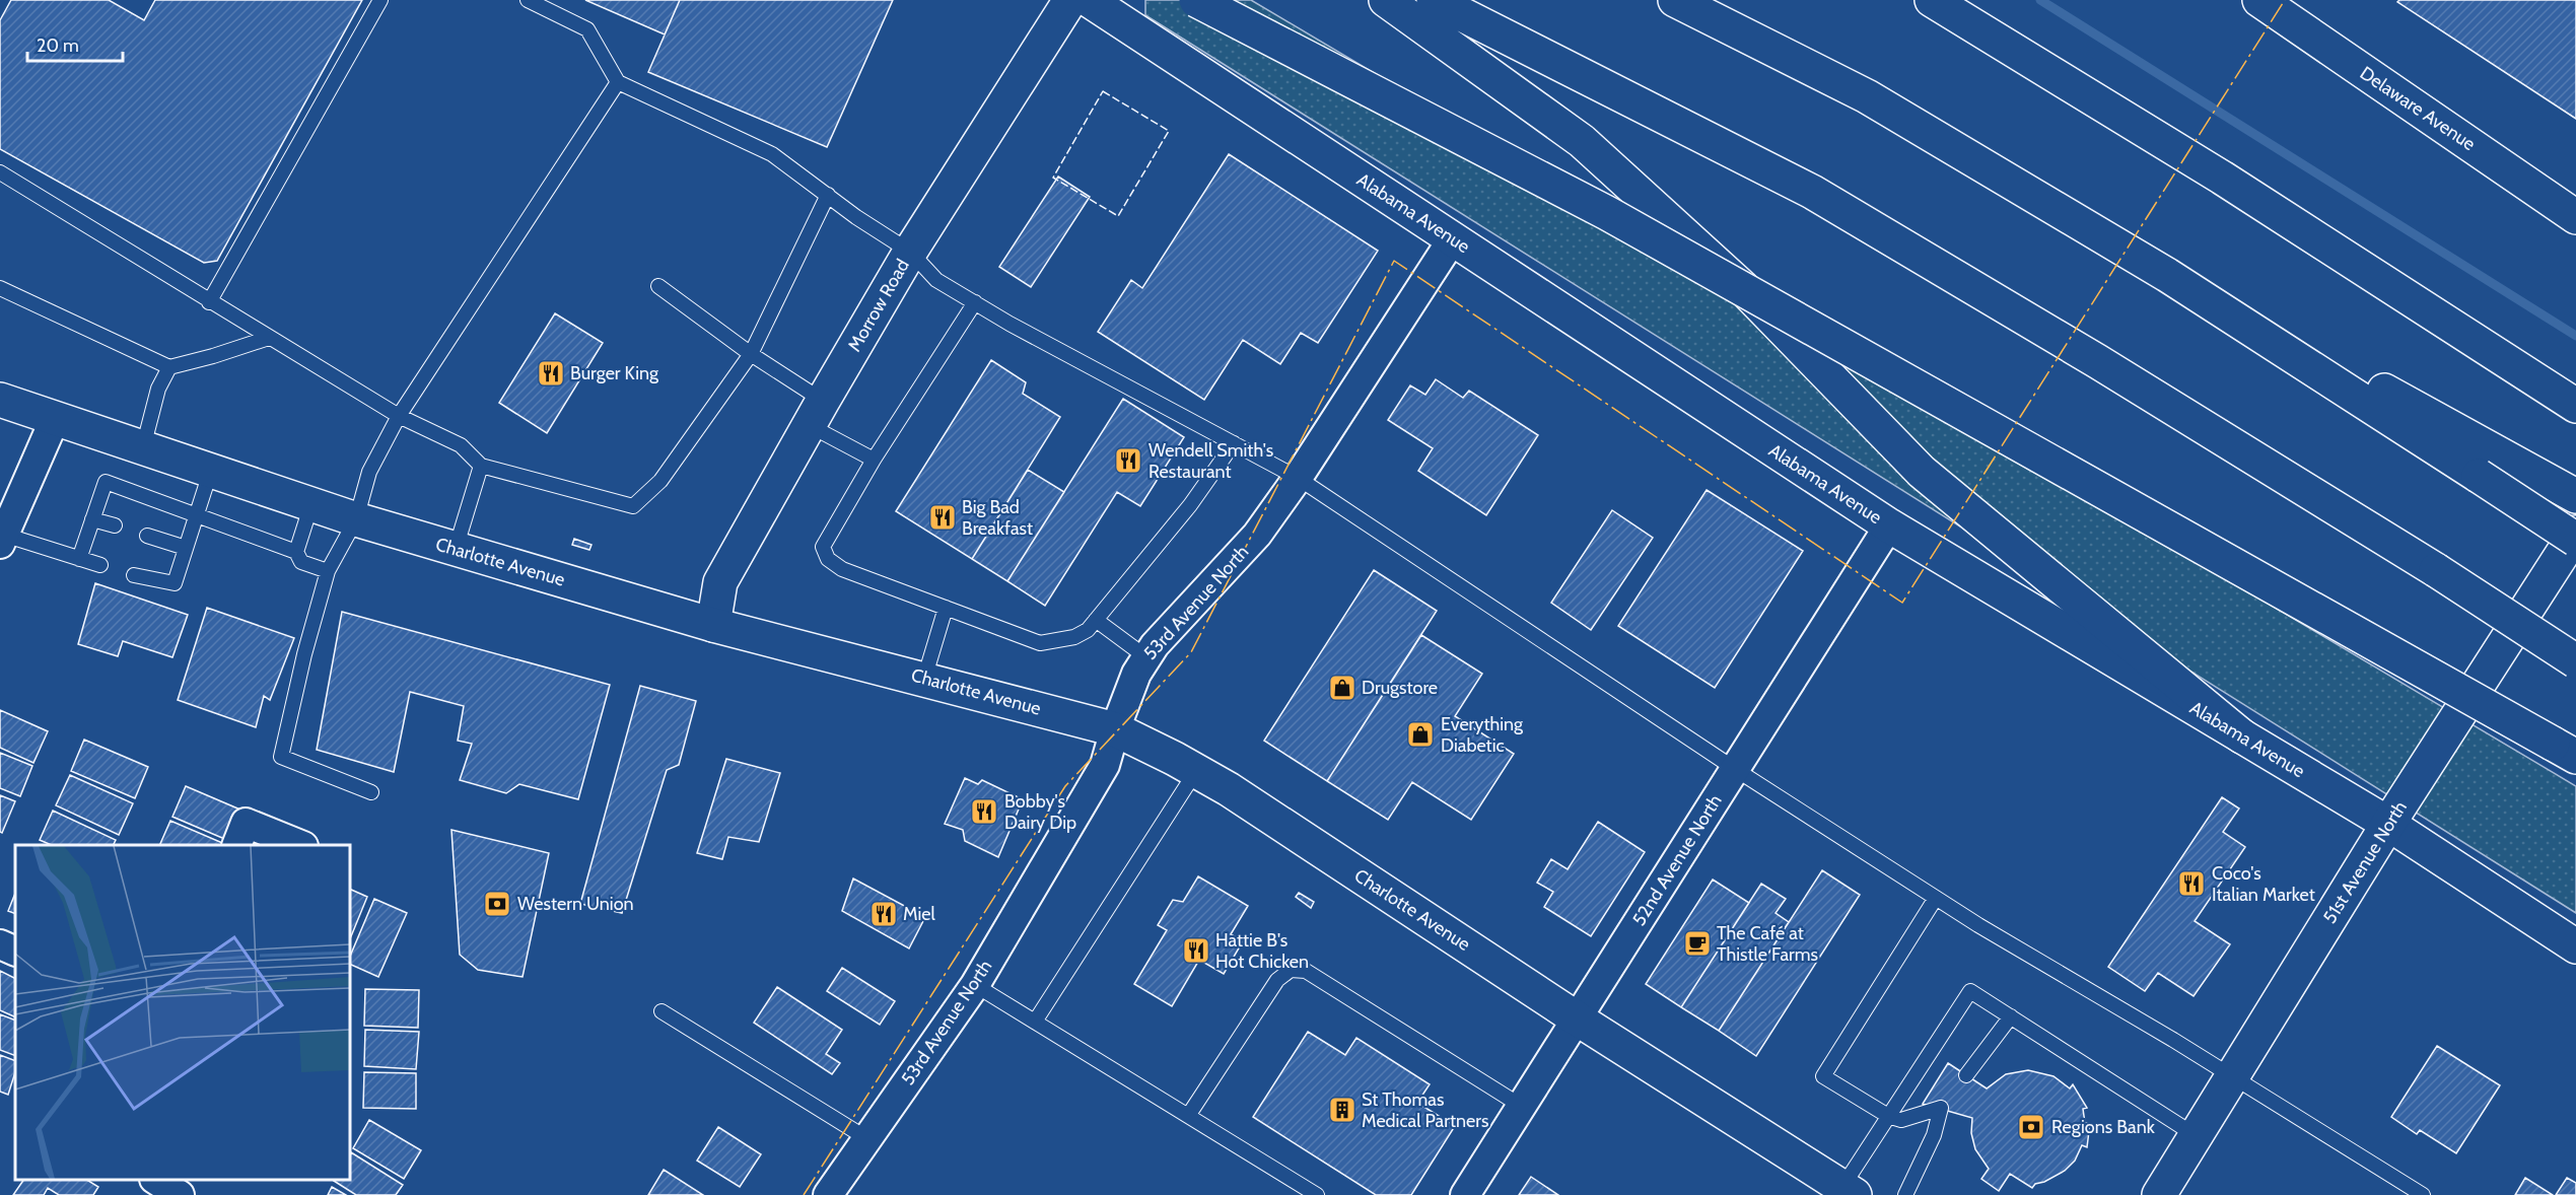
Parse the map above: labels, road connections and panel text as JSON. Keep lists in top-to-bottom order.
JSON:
{
  "streets": {
    "main road": [
      "Delaware Avenue",
      "Alabama Avenue",
      "Morrow Road",
      "Charlotte Avenue",
      "51st Avenue North"
    ],
    "street": ["53rd Avenue North", "52nd Avenue North"]
  },
  "crossings": [
    ["Alabama Avenue", "53rd Avenue North"],
    ["Alabama Avenue", "52nd Avenue North"],
    ["Alabama Avenue", "51st Avenue North"],
    ["Morrow Road", "Charlotte Avenue"],
    ["Charlotte Avenue", "53rd Avenue North"],
    ["Charlotte Avenue", "52nd Avenue North"]
  ],
  "places": {
    "restaurant": [
      "Burger King",
      "Wendell Smith's Restaurant",
      "Big Bad Breakfast",
      "Bobby's Dairy Dip",
      "Coco's Italian Market",
      "Miel",
      "Hattie B's Hot Chicken"
    ],
    "shop": ["Drugstore", "Everything Diabetic"],
    "bank": ["Western Union", "Regions Bank"],
    "cafe": ["The Café at Thistle Farms"],
    "building": ["St Thomas Medical Partners"]
  },
  "scale_bar": "20 m"
}
